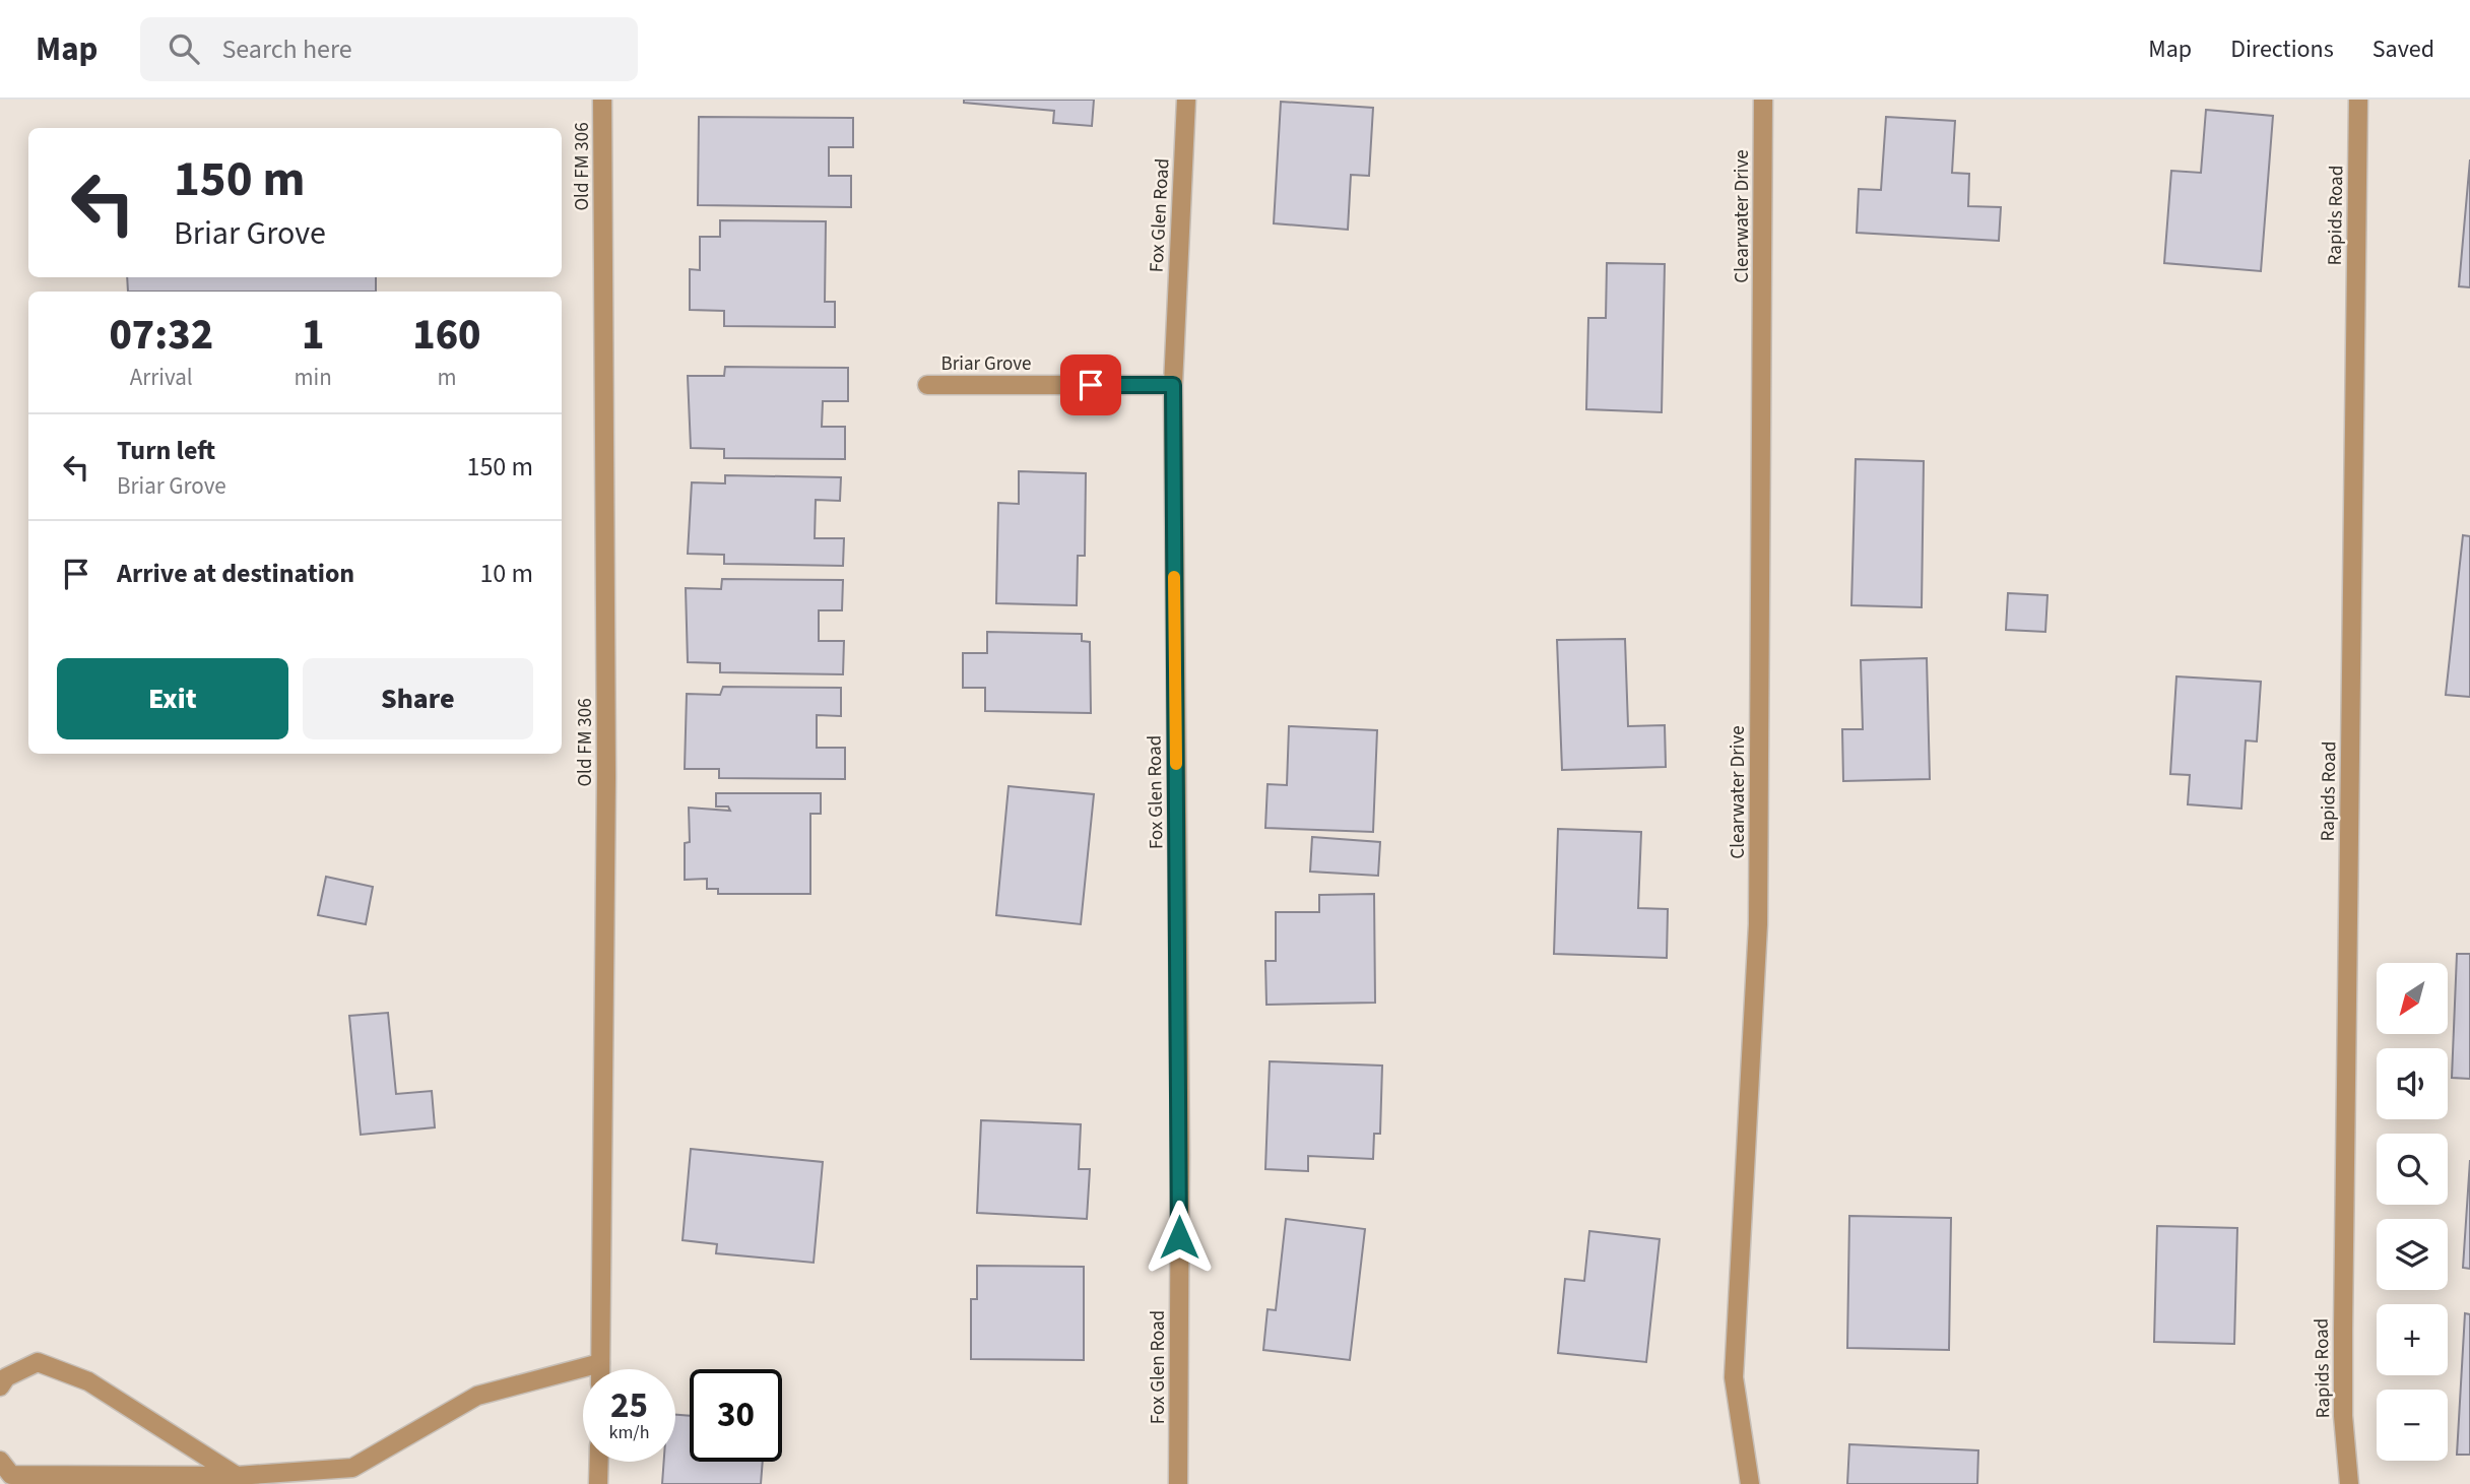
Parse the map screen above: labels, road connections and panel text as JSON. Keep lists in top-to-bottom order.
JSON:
{
  "streets": {
    "street": [
      "Old FM 306",
      "Fox Glen Road",
      "Rapids Road",
      "Clearwater Drive",
      "Briar Grove"
    ]
  },
  "crossings": [
    ["Fox Glen Road", "Briar Grove"]
  ],
  "north": "bottom left",
  "page": {
    "header": "Map",
    "search": "Search here",
    "nav": ["Map", "Directions", "Saved"],
    "turn": ["150 m", "Briar Grove"],
    "eta": [
      "07:32",
      "Arrival",
      "1",
      "min",
      "160",
      "m"
    ],
    "list": [
      {
        "name": "Turn left",
        "note": "Briar Grove",
        "value": "150 m"
      },
      {
        "name": "Arrive at destination",
        "value": "10 m"
      }
    ],
    "buttons": ["Exit", "Share"],
    "map_buttons": ["+", "−"],
    "speed": "25 km/h",
    "limit": "30"
  }
}
